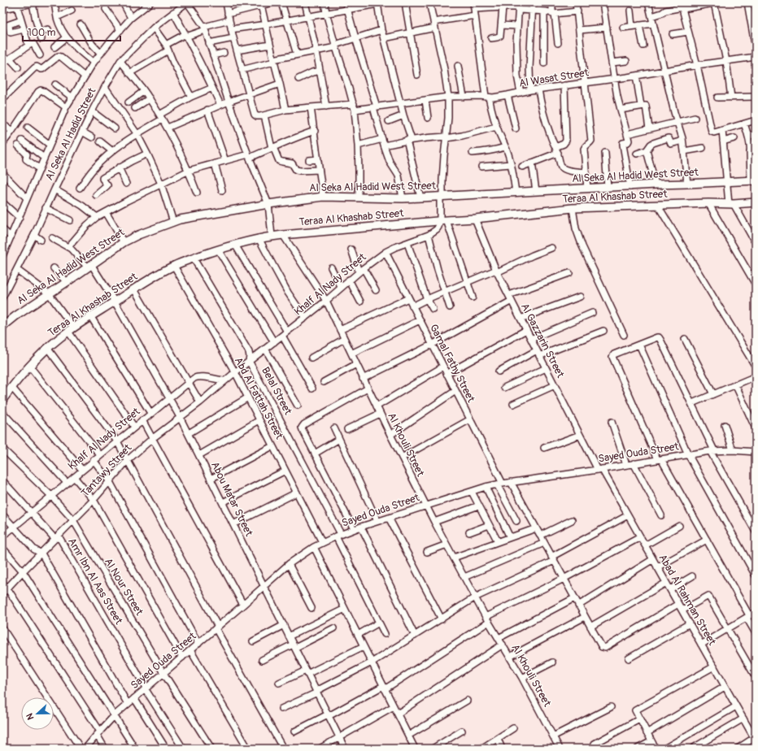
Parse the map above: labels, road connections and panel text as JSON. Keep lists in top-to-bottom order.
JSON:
{
  "streets": {
    "street": [
      "Al Wasat Street",
      "Al Seka Al Hadid Street",
      "Al Seka Al Hadid West Street",
      "Teraa Al Khashab Street",
      "Khalf Al Nady Street",
      "Al Gazzarin Street",
      "Gamal Fathy Street",
      "Belal Street",
      "Abd Al Fattah Street",
      "Al Khouli Street",
      "Sayed Ouda Street",
      "Tantawy Street",
      "Abou Matar Street",
      "Amr Ibn Al Aas Street",
      "Al Nour Street",
      "Abad Al Rahman Street"
    ]
  },
  "crossings": [
    ["Al Seka Al Hadid West Street", "Abou Matar Street"],
    ["Teraa Al Khashab Street", "Khalf Al Nady Street"],
    ["Teraa Al Khashab Street", "Al Gazzarin Street"],
    ["Teraa Al Khashab Street", "Belal Street"],
    ["Teraa Al Khashab Street", "Abd Al Fattah Street"],
    ["Teraa Al Khashab Street", "Al Khouli Street"],
    ["Teraa Al Khashab Street", "Abou Matar Street"],
    ["Khalf Al Nady Street", "Gamal Fathy Street"],
    ["Khalf Al Nady Street", "Belal Street"],
    ["Khalf Al Nady Street", "Abd Al Fattah Street"],
    ["Khalf Al Nady Street", "Al Khouli Street"],
    ["Khalf Al Nady Street", "Tantawy Street"],
    ["Khalf Al Nady Street", "Abou Matar Street"],
    ["Khalf Al Nady Street", "Amr Ibn Al Aas Street"],
    ["Khalf Al Nady Street", "Al Nour Street"],
    ["Al Gazzarin Street", "Sayed Ouda Street"],
    ["Al Gazzarin Street", "Abad Al Rahman Street"],
    ["Gamal Fathy Street", "Sayed Ouda Street"],
    ["Belal Street", "Sayed Ouda Street"],
    ["Abd Al Fattah Street", "Sayed Ouda Street"],
    ["Abd Al Fattah Street", "Tantawy Street"],
    ["Al Khouli Street", "Sayed Ouda Street"],
    ["Sayed Ouda Street", "Abou Matar Street"],
    ["Sayed Ouda Street", "Amr Ibn Al Aas Street"],
    ["Sayed Ouda Street", "Al Nour Street"],
    ["Sayed Ouda Street", "Abad Al Rahman Street"],
    ["Tantawy Street", "Abou Matar Street"],
    ["Tantawy Street", "Amr Ibn Al Aas Street"],
    ["Tantawy Street", "Al Nour Street"]
  ],
  "scale_bar": "100 m",
  "north": "left"
}
